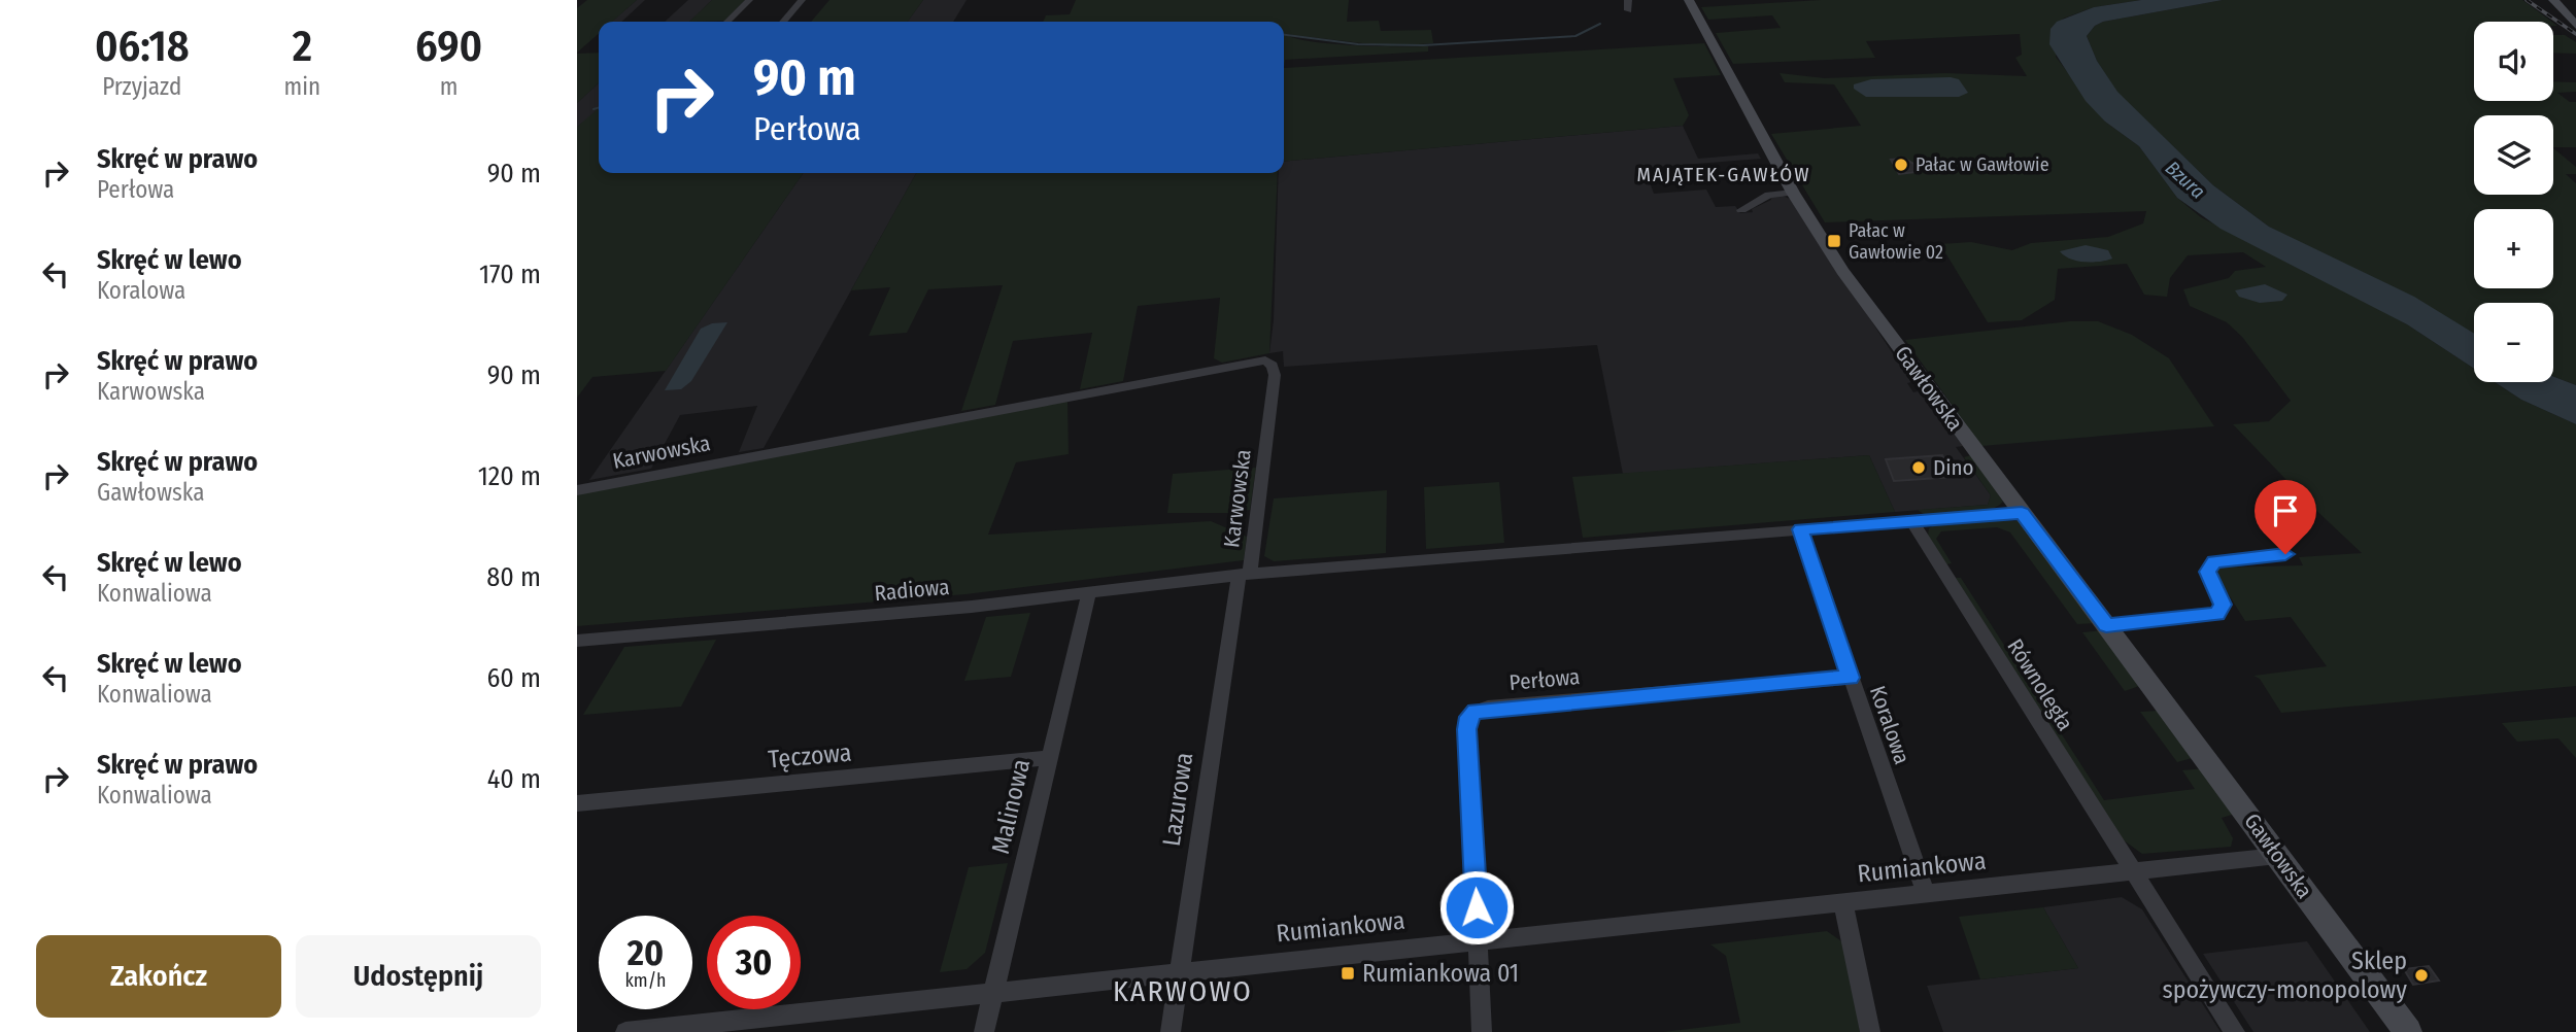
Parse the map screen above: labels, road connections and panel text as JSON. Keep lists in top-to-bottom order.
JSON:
{
  "streets": {
    "street": [
      "Gawłowska",
      "Karwowska",
      "Radiowa",
      "Perłowa",
      "Równoległa",
      "Koralowa",
      "Tęczowa",
      "Lazurowa",
      "Malinowa",
      "Rumiankowa"
    ]
  },
  "crossings": [
    ["Gawłowska", "Karwowska"],
    ["Gawłowska", "Rumiankowa"],
    ["Karwowska", "Radiowa"],
    ["Karwowska", "Równoległa"],
    ["Karwowska", "Koralowa"],
    ["Karwowska", "Lazurowa"],
    ["Radiowa", "Lazurowa"],
    ["Radiowa", "Malinowa"],
    ["Perłowa", "Koralowa"],
    ["Perłowa", "Rumiankowa"],
    ["Równoległa", "Rumiankowa"],
    ["Koralowa", "Rumiankowa"],
    ["Tęczowa", "Malinowa"],
    ["Lazurowa", "Rumiankowa"],
    ["Malinowa", "Rumiankowa"]
  ],
  "districts": ["MAJĄTEK-GAWŁÓW", "KARWOWO"],
  "water": ["Bzura"],
  "places": {
    "other": ["Pałac w Gawłowie", "Dino", "Sklep spożywczy-monopolowy"],
    "transit": ["Pałac w Gawłowie 02", "Rumiankowa 01"]
  },
  "page": {
    "eta": [
      "06:18",
      "Przyjazd",
      "2",
      "min",
      "690",
      "m"
    ],
    "map_buttons": ["+", "−"],
    "turn": ["90 m", "Perłowa"],
    "list": [
      {
        "name": "Skręć w prawo",
        "note": "Perłowa",
        "value": "90 m"
      },
      {
        "name": "Skręć w lewo",
        "note": "Koralowa",
        "value": "170 m"
      },
      {
        "name": "Skręć w prawo",
        "note": "Karwowska",
        "value": "90 m"
      },
      {
        "name": "Skręć w prawo",
        "note": "Gawłowska",
        "value": "120 m"
      },
      {
        "name": "Skręć w lewo",
        "note": "Konwaliowa",
        "value": "80 m"
      },
      {
        "name": "Skręć w lewo",
        "note": "Konwaliowa",
        "value": "60 m"
      },
      {
        "name": "Skręć w prawo",
        "note": "Konwaliowa",
        "value": "40 m"
      }
    ],
    "speed": "20 km/h",
    "limit": "30",
    "buttons": ["Zakończ", "Udostępnij"]
  }
}
